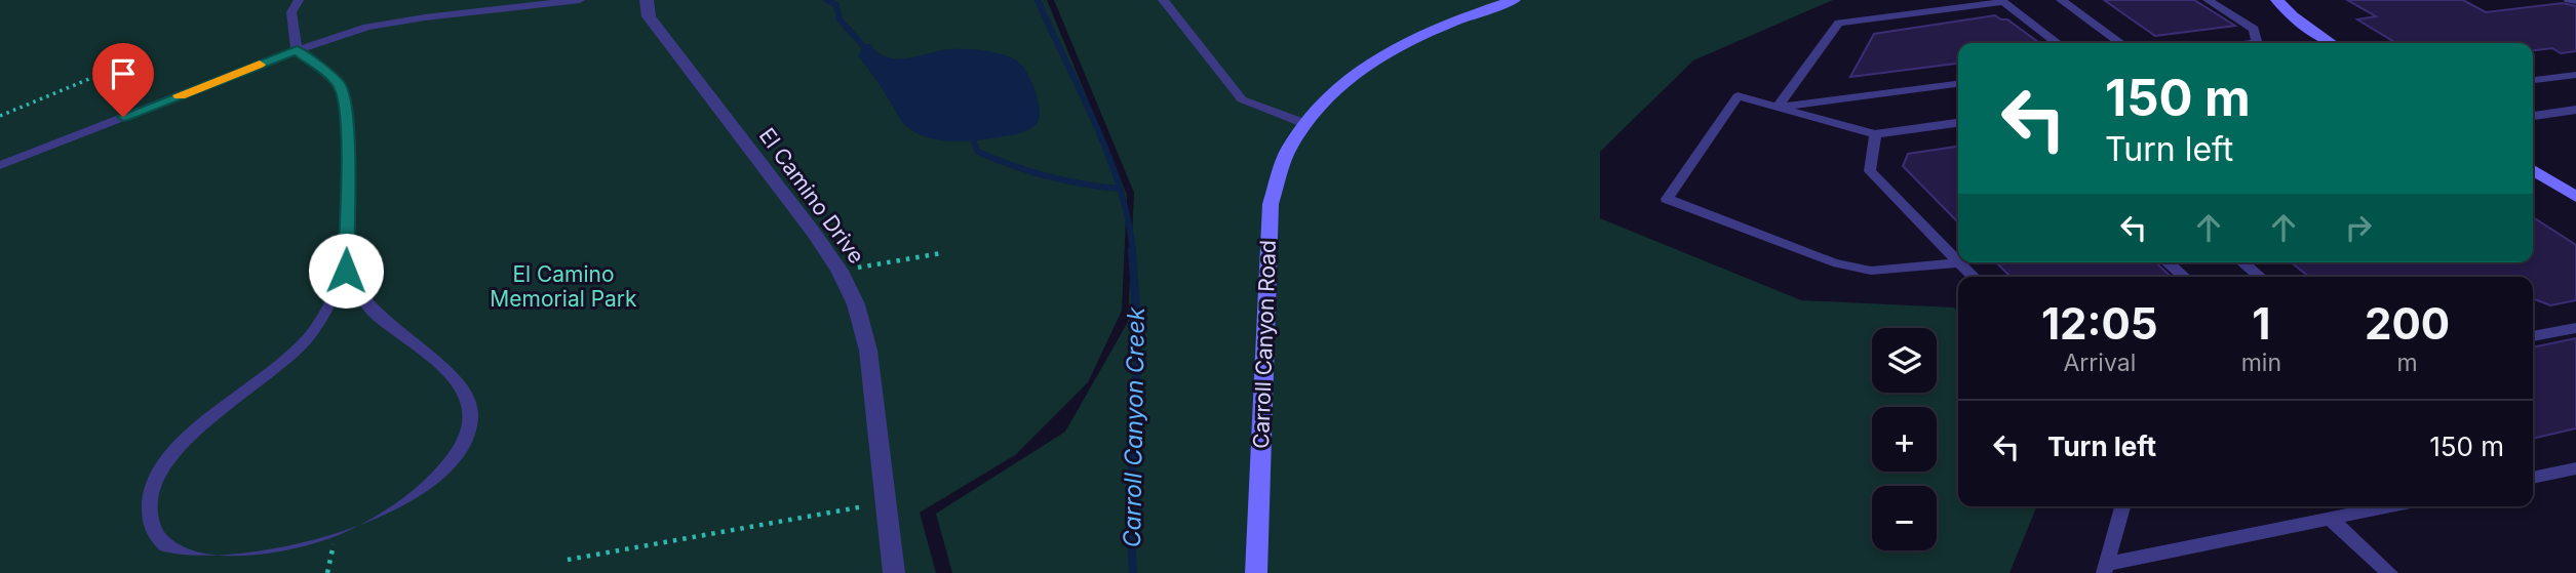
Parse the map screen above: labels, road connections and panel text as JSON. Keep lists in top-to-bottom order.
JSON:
{
  "streets": {
    "main road": ["Carroll Canyon Road"],
    "street": ["El Camino Drive"]
  },
  "water": ["Carroll Canyon Creek"],
  "parks": ["El Camino Memorial Park"],
  "page": {
    "turn": ["150 m", "Turn left"],
    "eta": [
      "12:05",
      "Arrival",
      "1",
      "min",
      "200",
      "m"
    ],
    "map_buttons": ["+", "−"],
    "list": [
      {
        "name": "Turn left",
        "value": "150 m"
      }
    ]
  }
}
